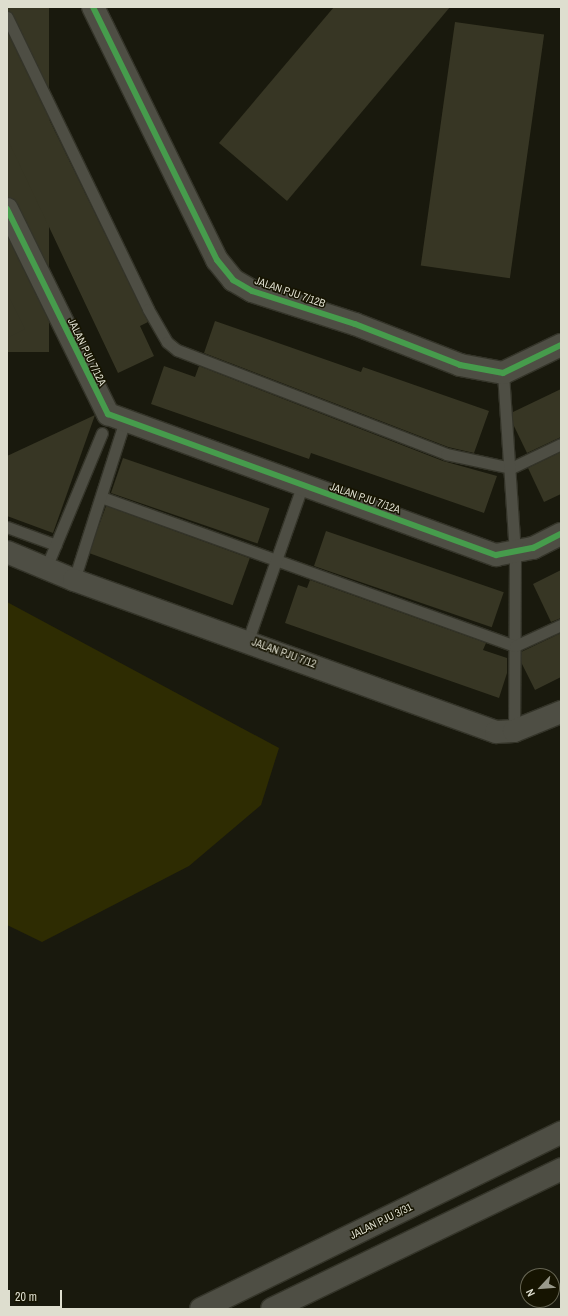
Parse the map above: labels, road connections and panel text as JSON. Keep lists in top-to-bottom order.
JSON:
{
  "streets": {
    "street": [
      "JALAN PJU 7/12B",
      "JALAN PJU 7/12A",
      "JALAN PJU 7/12",
      "JALAN PJU 3/31"
    ]
  },
  "scale_bar": "20 m",
  "north": "bottom left"
}
